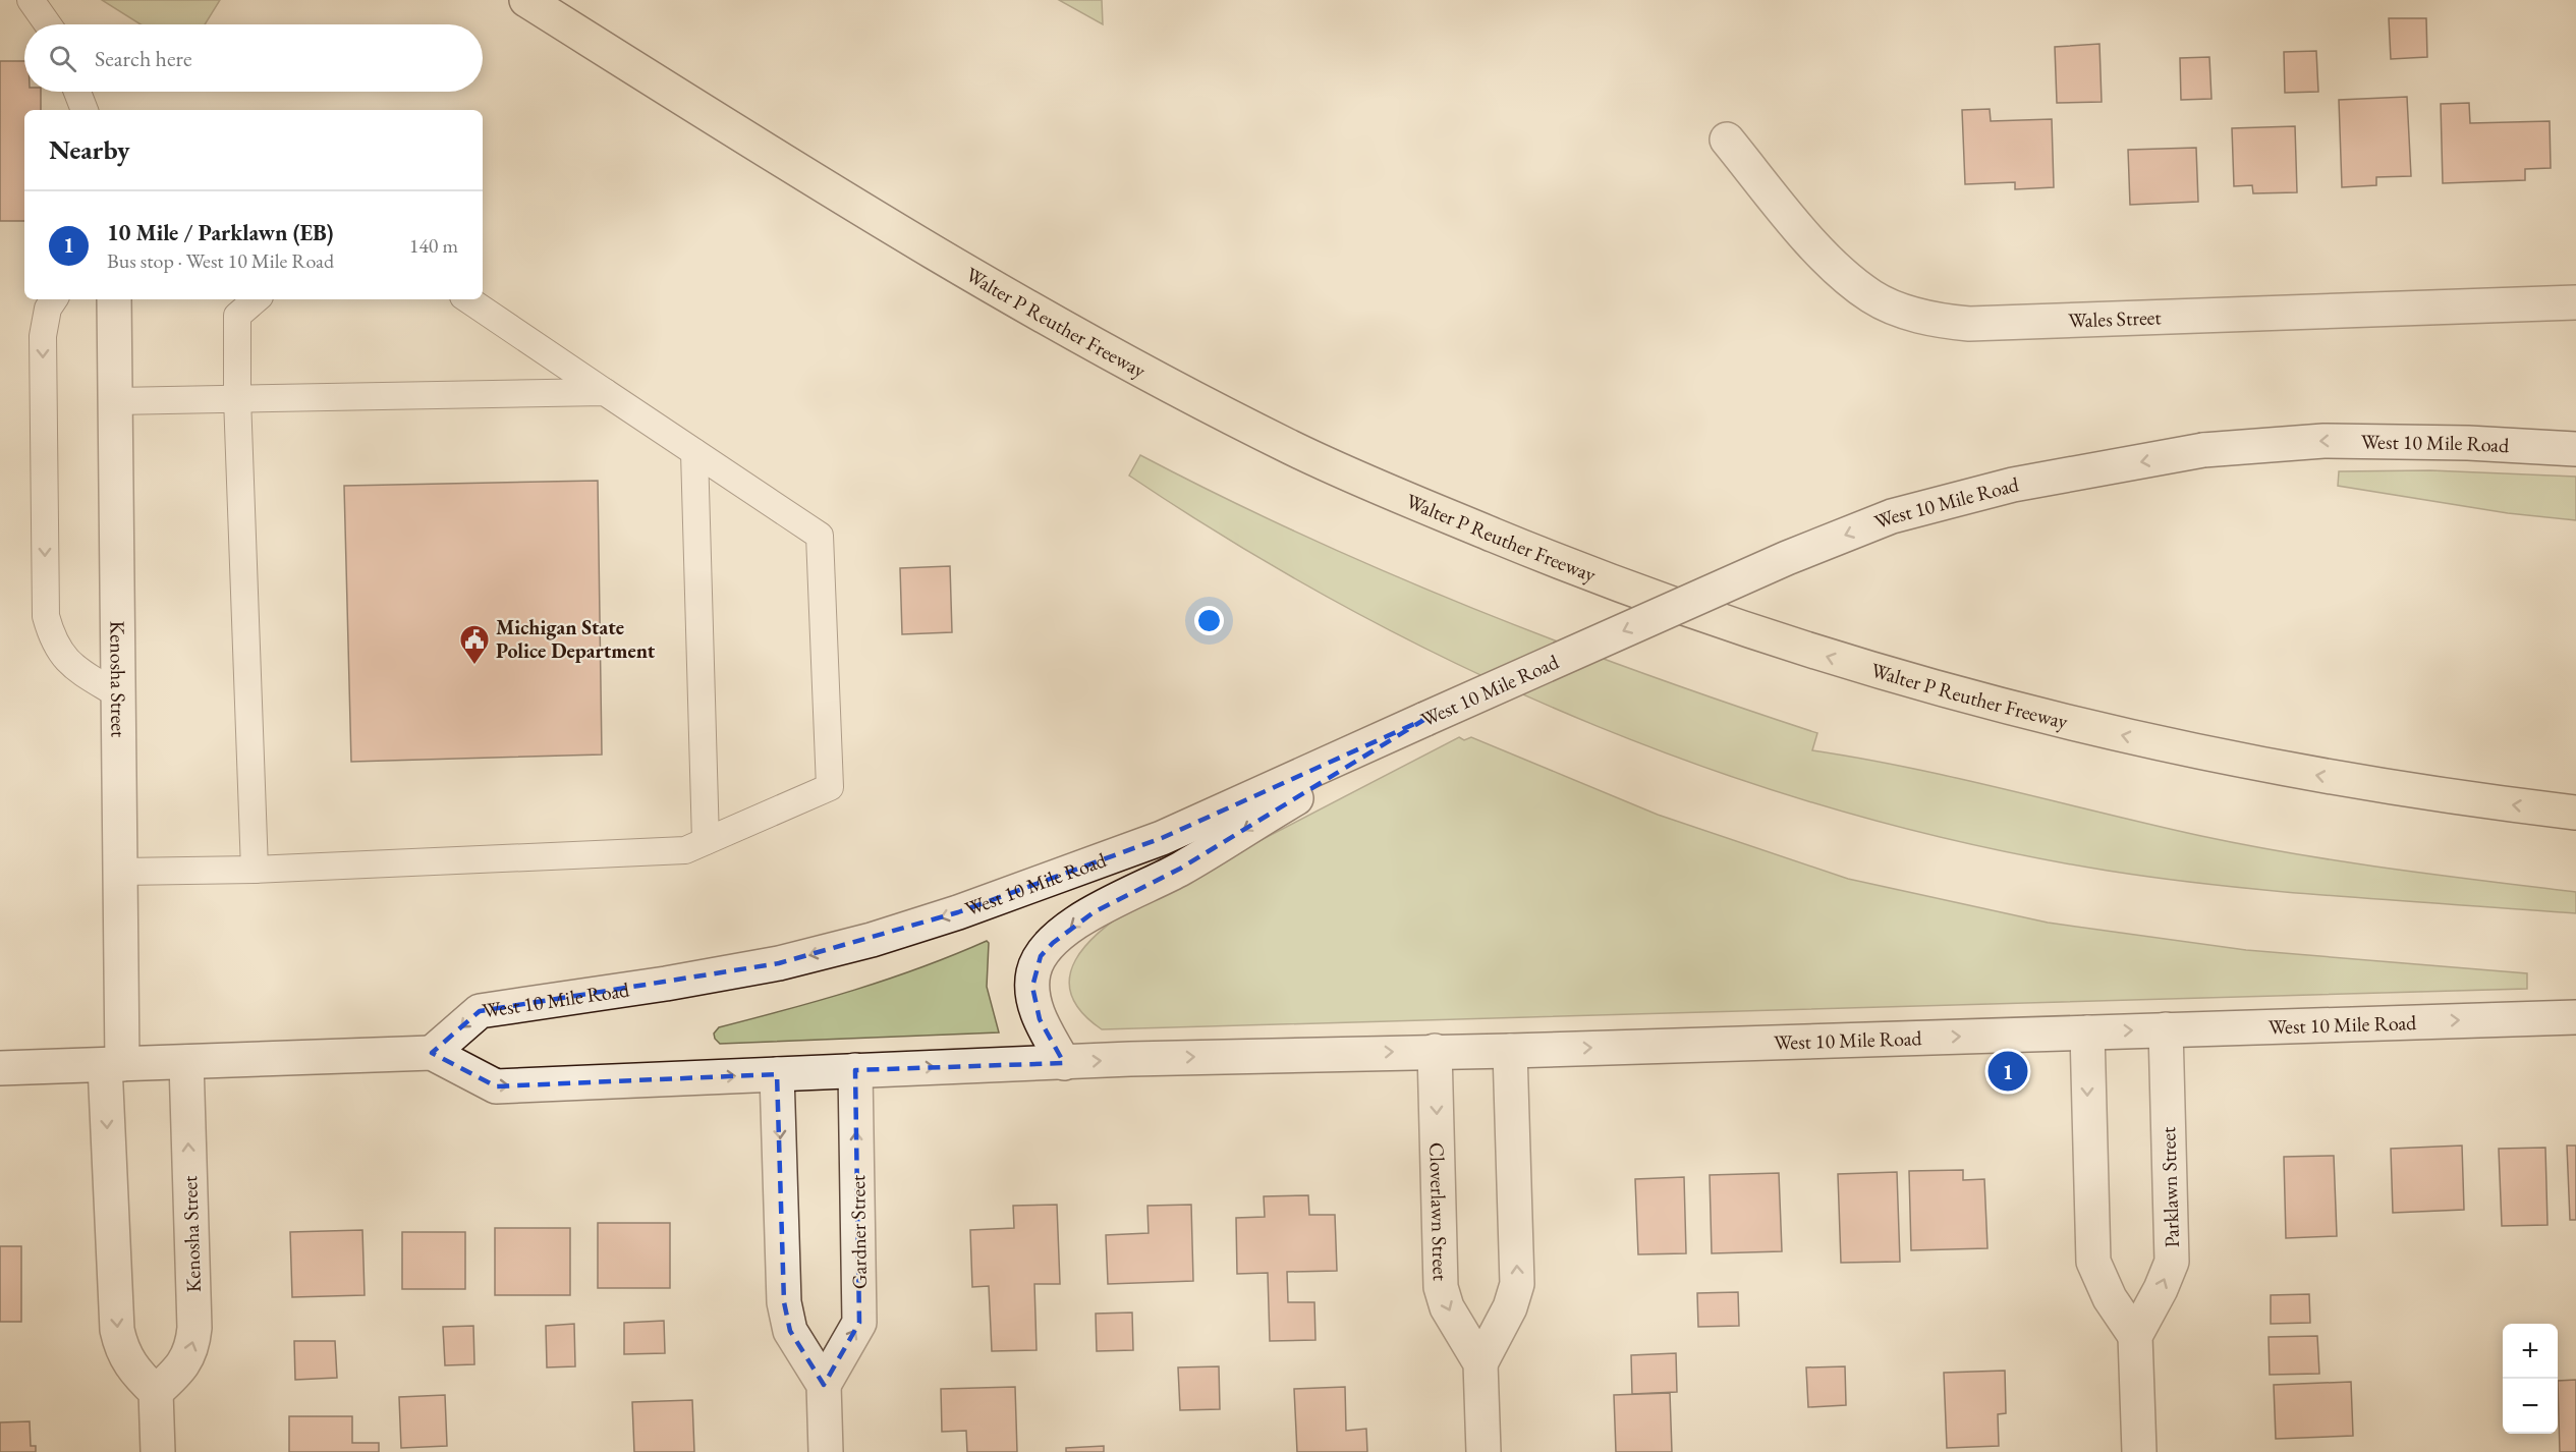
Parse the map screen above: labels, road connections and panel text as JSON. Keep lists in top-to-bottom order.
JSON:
{
  "streets": {
    "highway": ["Walter P Reuther Freeway"],
    "main road": [
      "Wales Street",
      "West 10 Mile Road",
      "Kenosha Street",
      "Parklawn Street",
      "Cloverlawn Street",
      "Gardner Street"
    ]
  },
  "crossings": [
    ["West 10 Mile Road", "Kenosha Street"],
    ["West 10 Mile Road", "Parklawn Street"],
    ["West 10 Mile Road", "Cloverlawn Street"],
    ["West 10 Mile Road", "Gardner Street"]
  ],
  "one_way": ["Walter P Reuther Freeway"],
  "places": {
    "public building": ["Michigan State Police Department"]
  },
  "page": {
    "search": "Search here",
    "heading": "Nearby",
    "list": [
      {
        "mark": "1",
        "name": "10 Mile / Parklawn (EB)",
        "note": "Bus stop · West 10 Mile Road",
        "value": "140 m"
      }
    ],
    "pins": "1",
    "map_buttons": ["+", "−"]
  }
}
